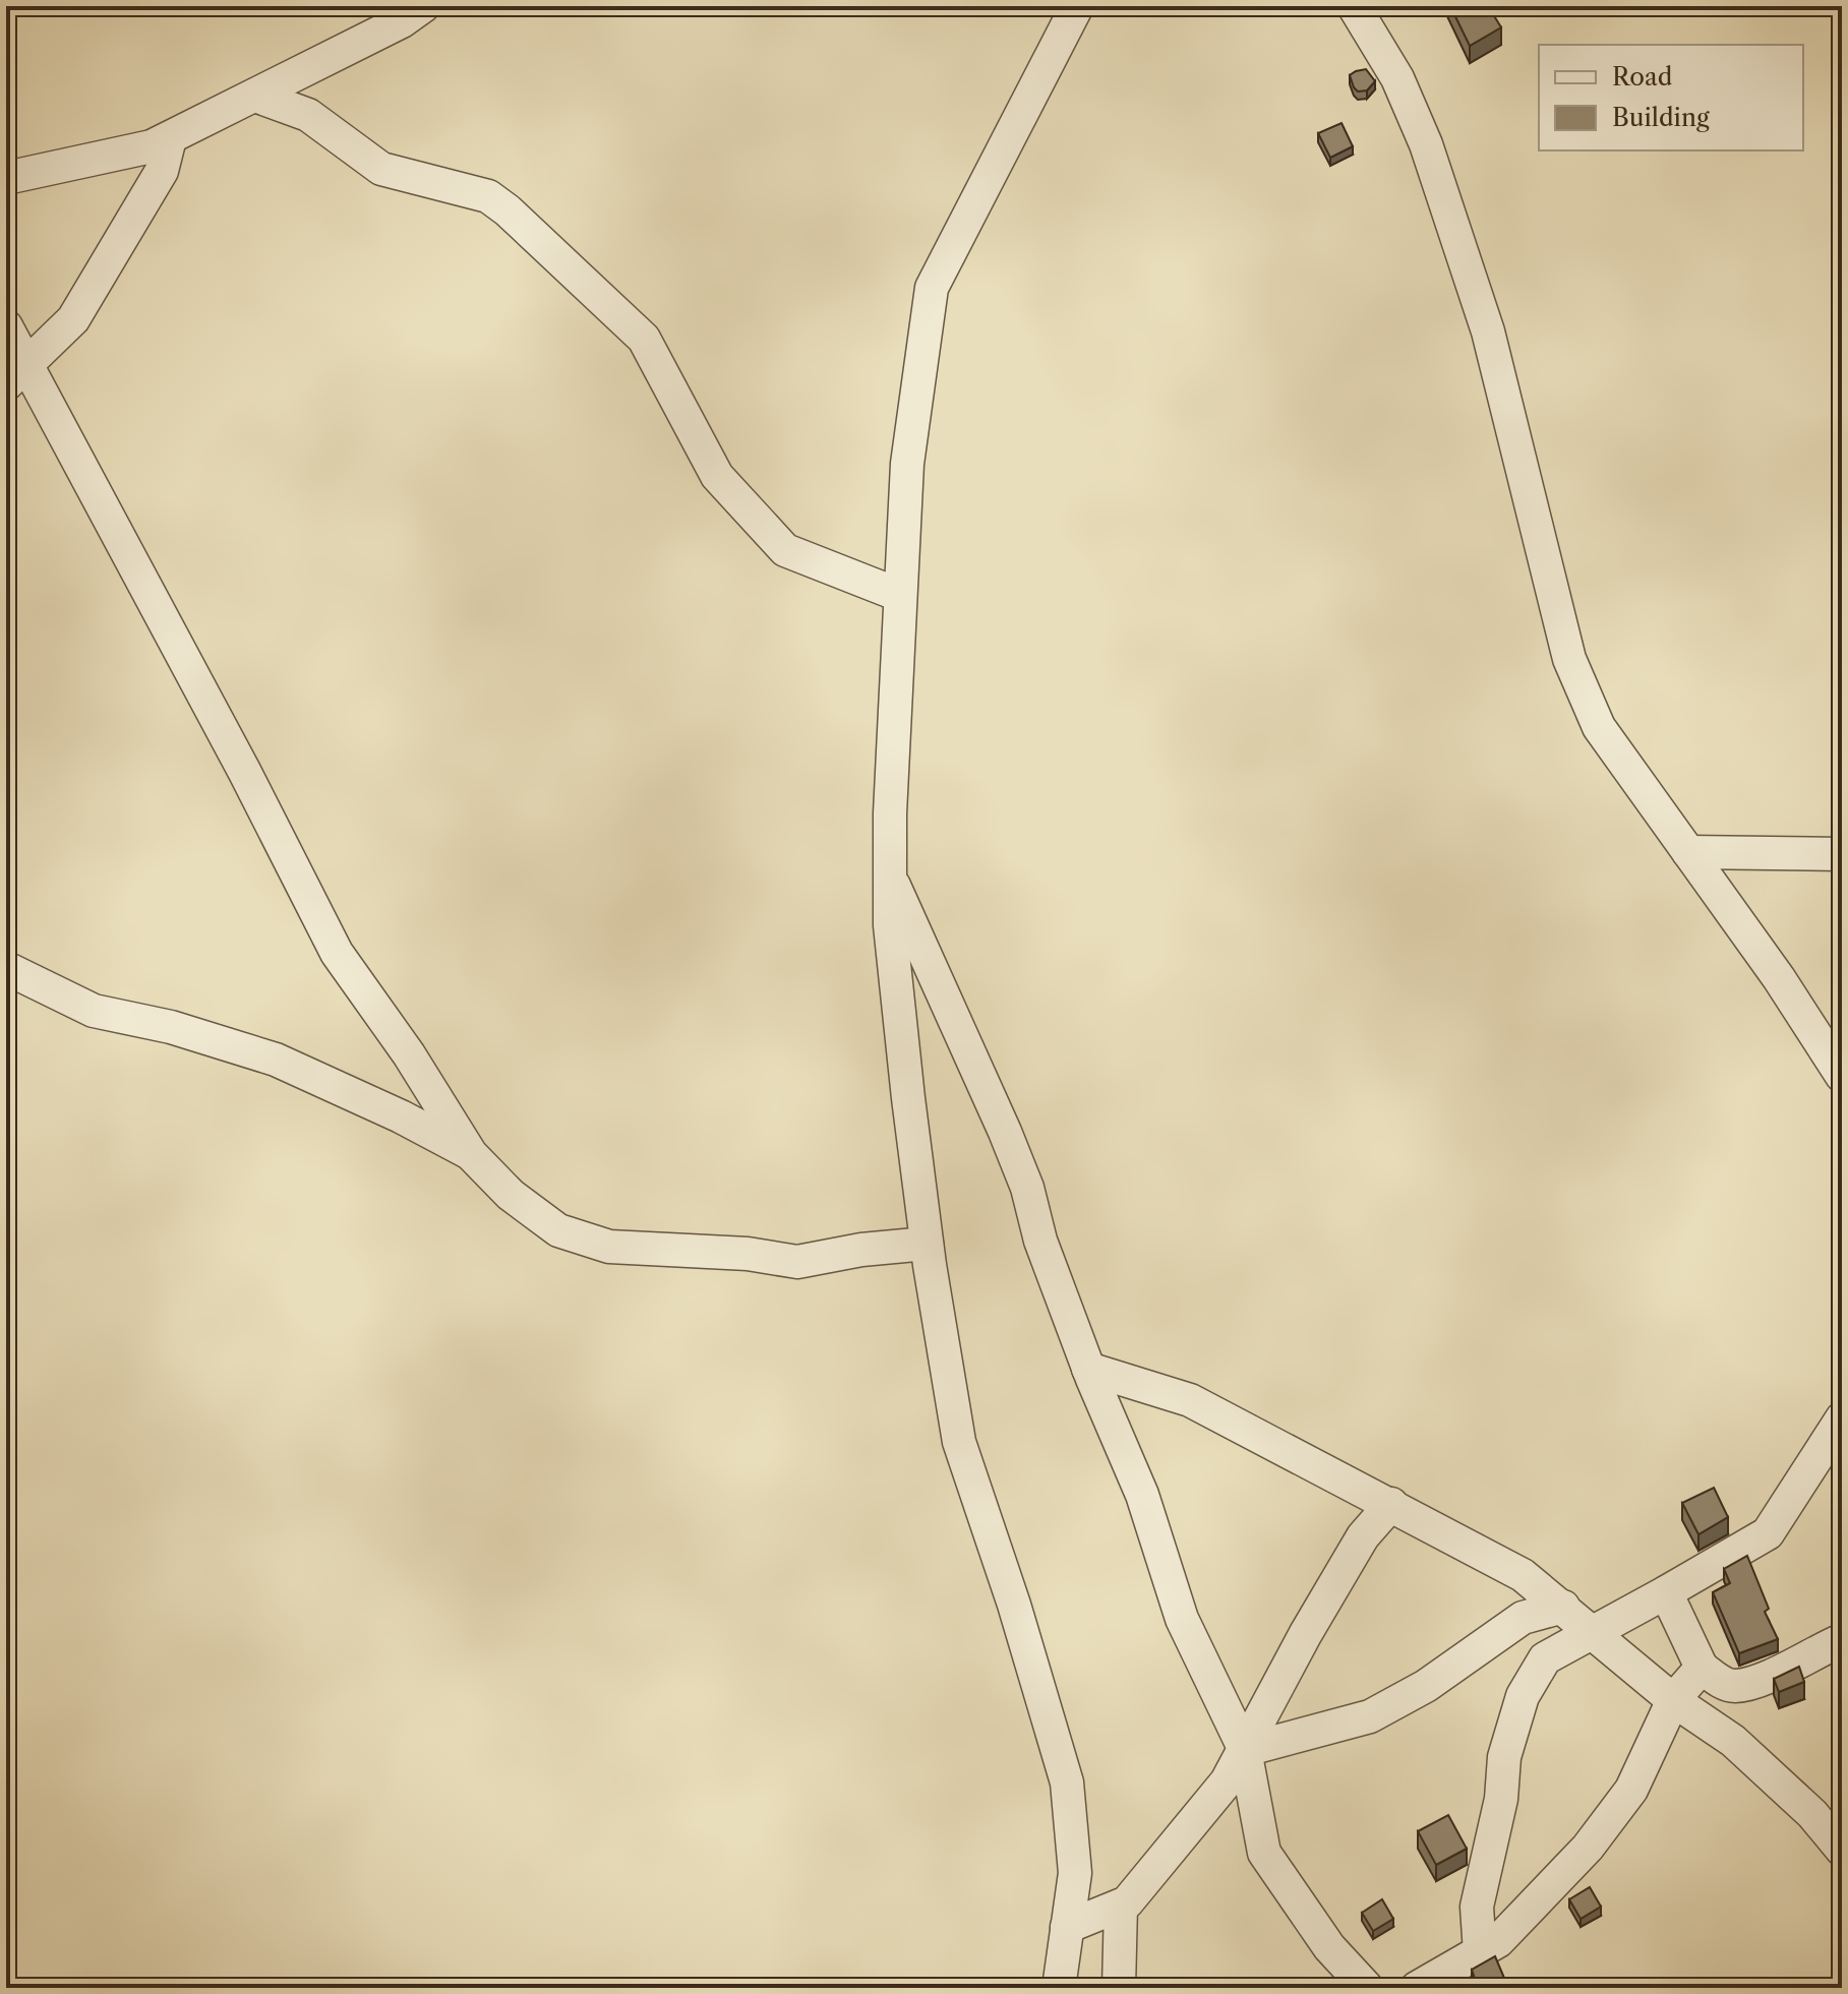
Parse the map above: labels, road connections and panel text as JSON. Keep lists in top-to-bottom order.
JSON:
{
  "legend": ["Road", "Building"]
}
